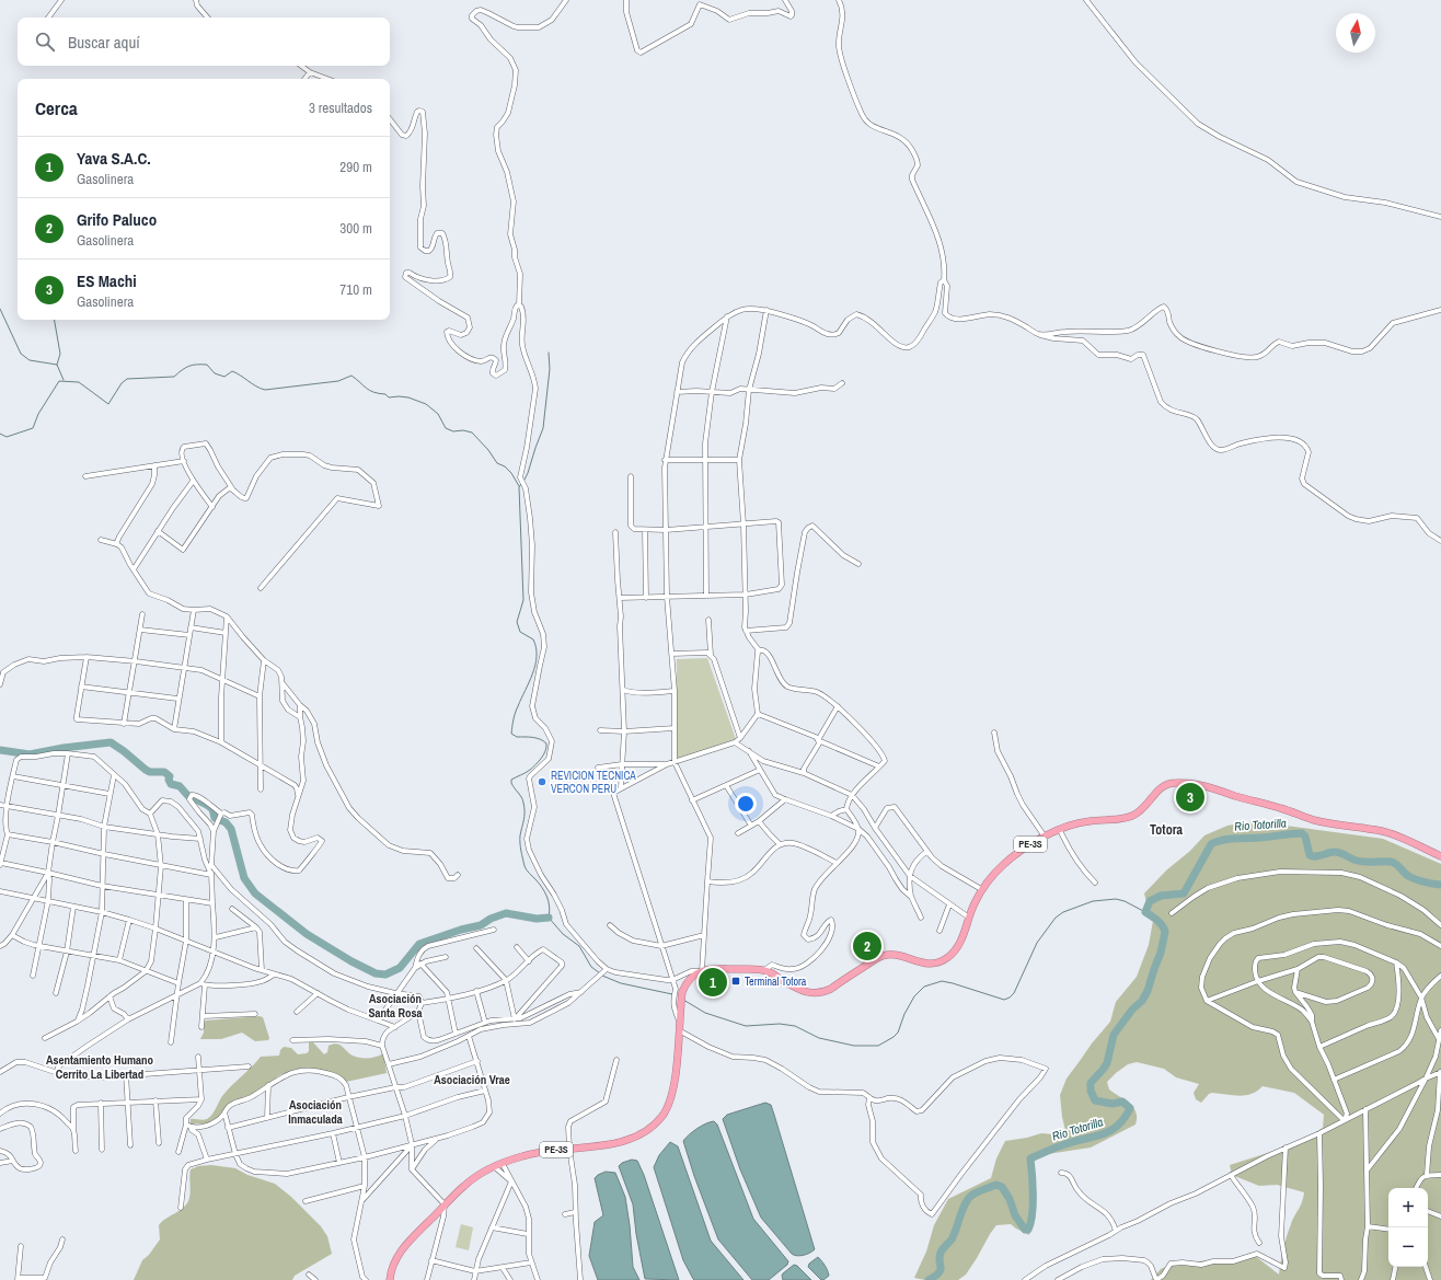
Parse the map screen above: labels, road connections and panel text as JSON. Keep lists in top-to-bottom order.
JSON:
{
  "streets": {
    "highway": ["PE-3S"]
  },
  "districts": [
    "Totora",
    "Asociación Santa Rosa",
    "Asentamiento Humano Cerrito La Libertad",
    "Asociación Vrae",
    "Asociación Inmaculada"
  ],
  "water": ["Rio Totorilla"],
  "places": {
    "other": ["REVICION TECNICA VERCON PERU"],
    "transit": ["Terminal Totora"]
  },
  "north": "top",
  "page": {
    "search": "Buscar aquí",
    "heading": ["Cerca", "3 resultados"],
    "list": [
      {
        "mark": "1",
        "name": "Yava S.A.C.",
        "note": "Gasolinera",
        "value": "290 m"
      },
      {
        "mark": "2",
        "name": "Grifo Paluco",
        "note": "Gasolinera",
        "value": "300 m"
      },
      {
        "mark": "3",
        "name": "ES Machi",
        "note": "Gasolinera",
        "value": "710 m"
      }
    ],
    "pins": ["3", "2", "1"],
    "map_buttons": ["+", "−"]
  }
}
